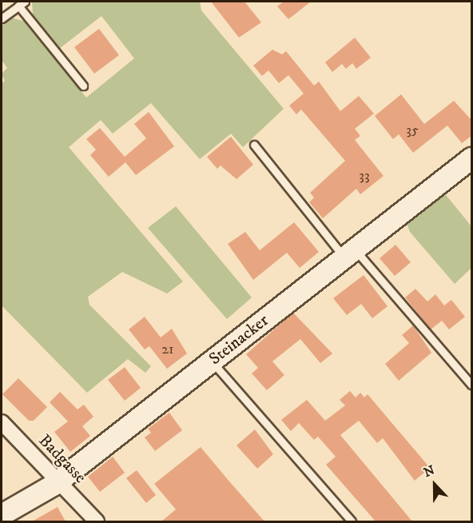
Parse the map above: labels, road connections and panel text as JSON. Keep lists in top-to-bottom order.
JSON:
{
  "streets": {
    "street": ["Steinacker", "Badgasse"]
  },
  "crossings": [
    ["Steinacker", "Badgasse"]
  ],
  "house_numbers": ["35", "33", "21"],
  "north": "top"
}
